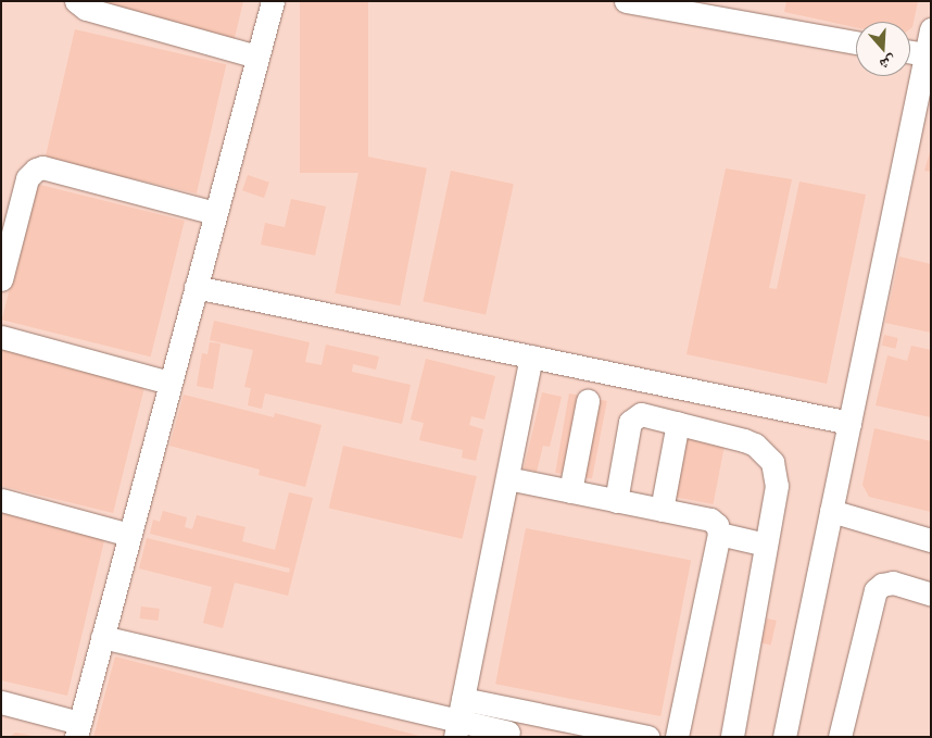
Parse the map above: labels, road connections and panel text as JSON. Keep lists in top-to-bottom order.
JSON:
{
  "north": "bottom"
}
